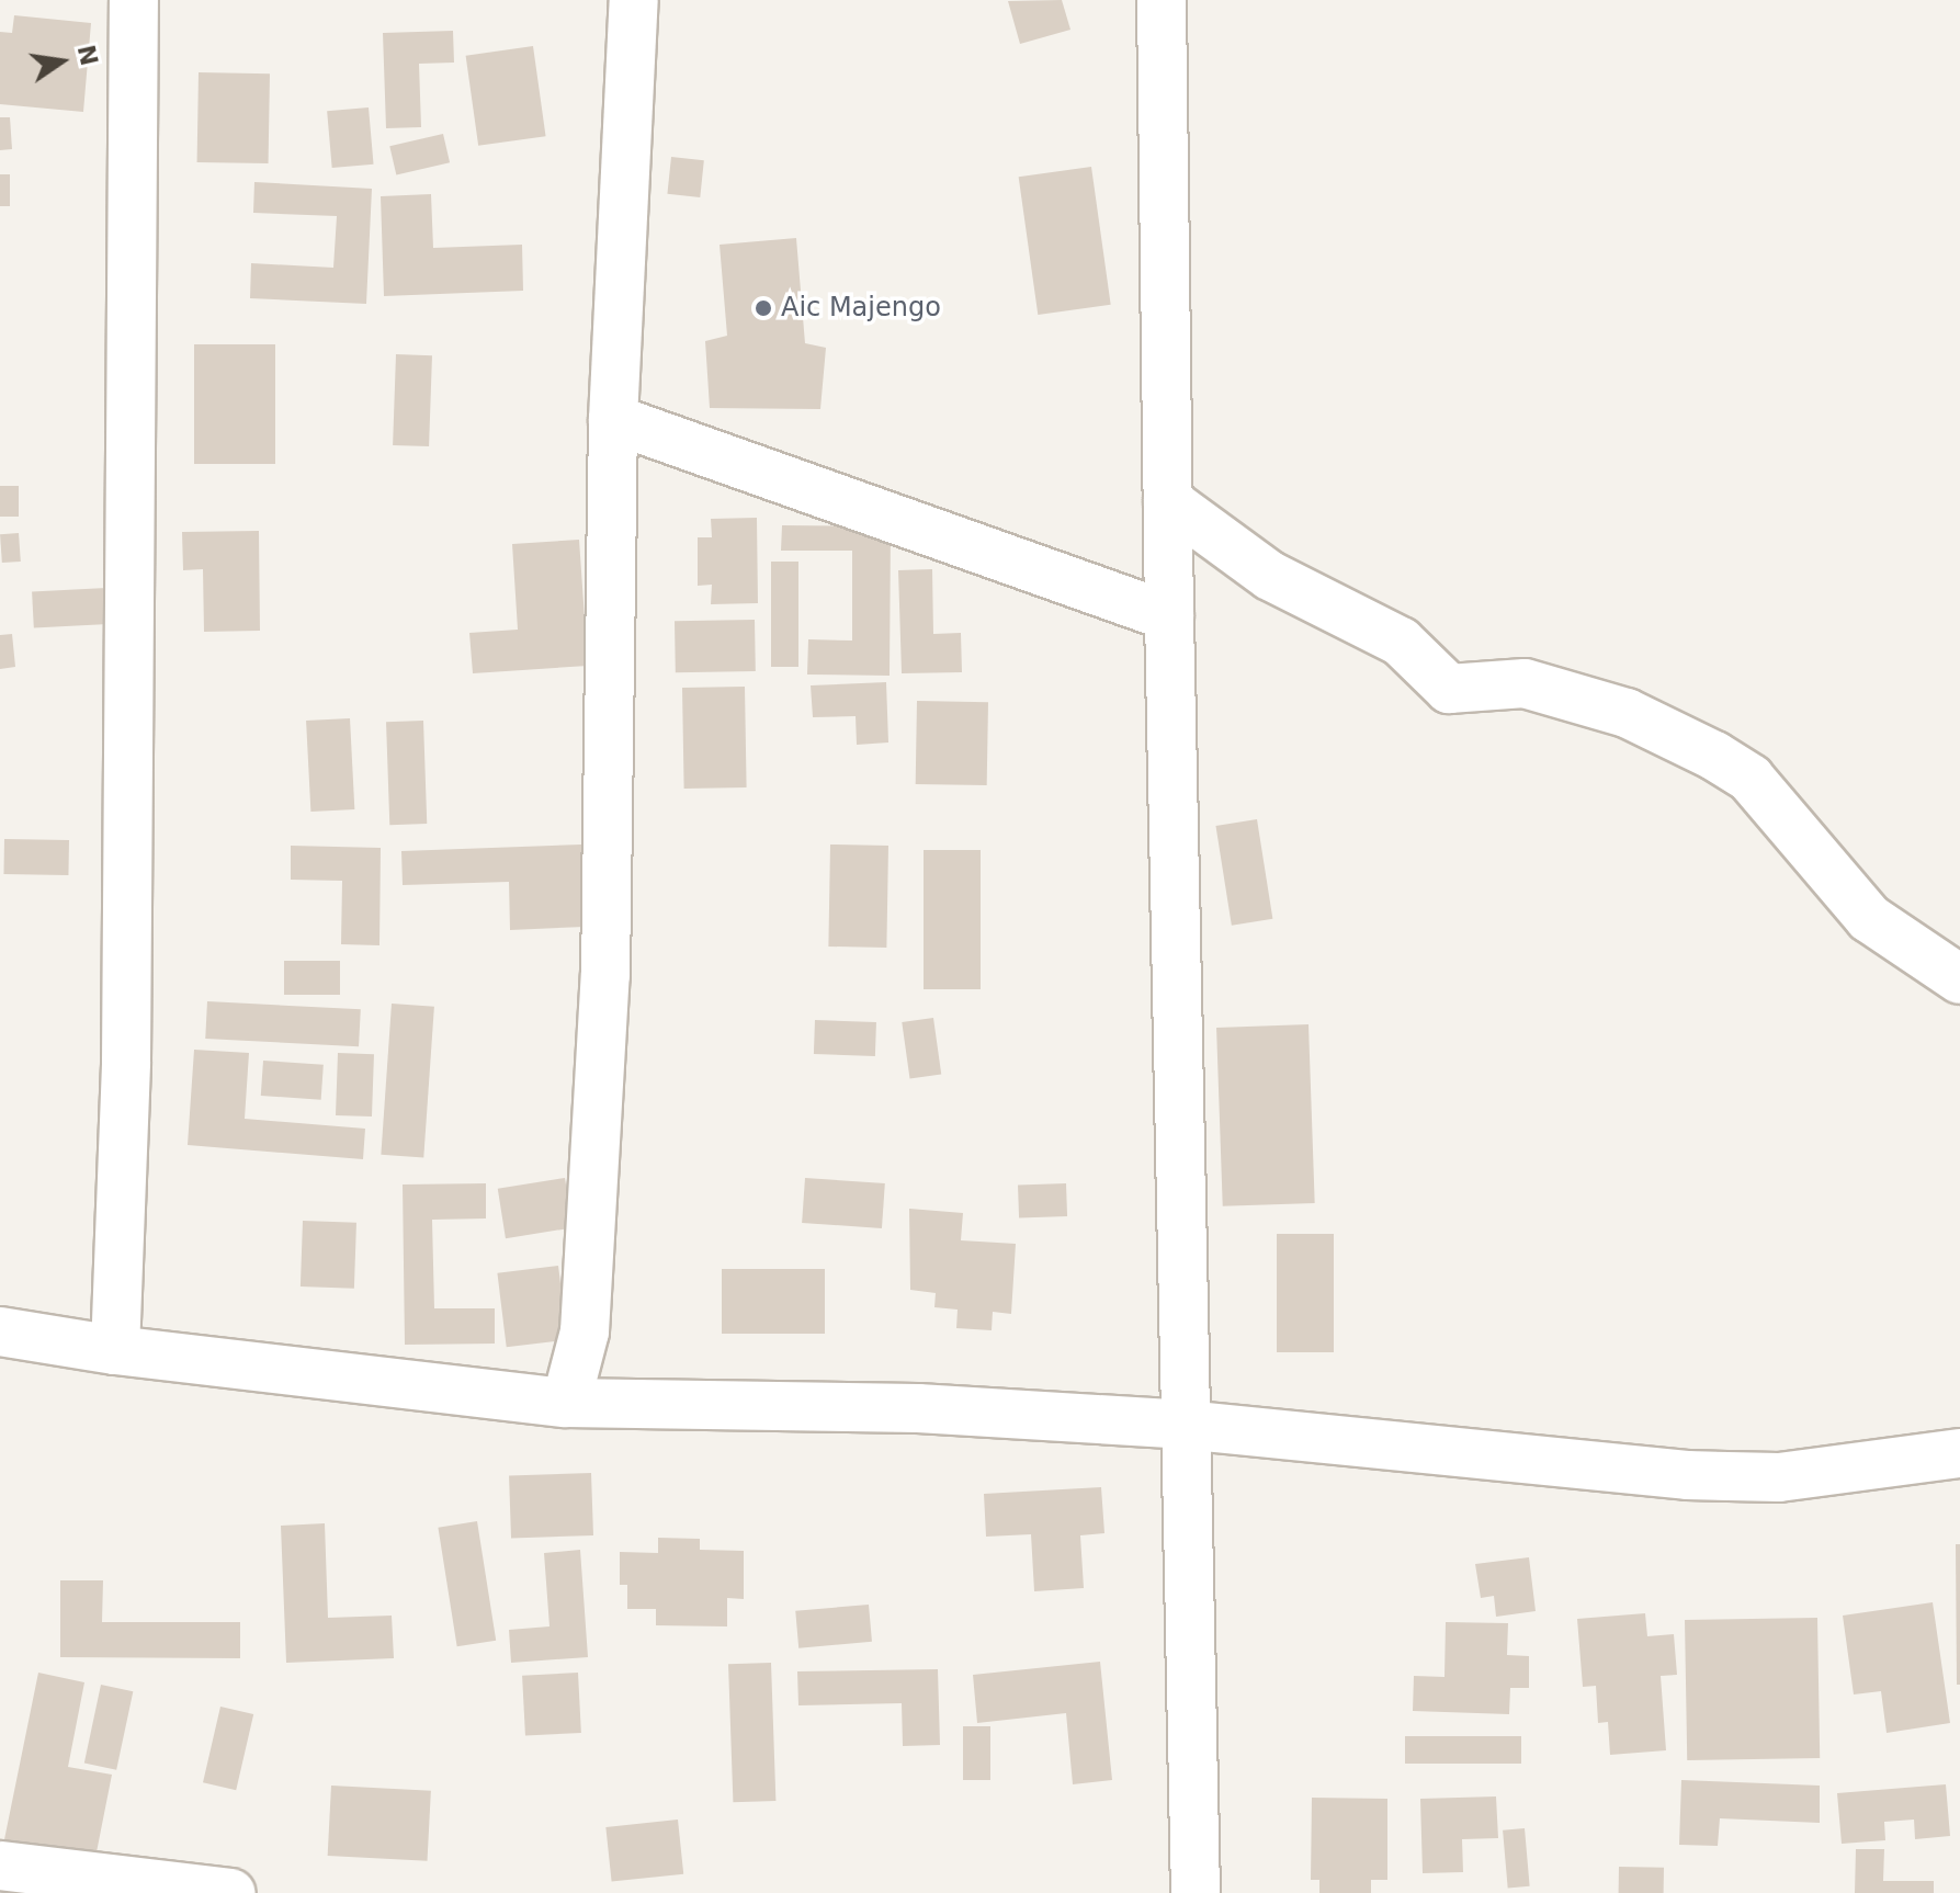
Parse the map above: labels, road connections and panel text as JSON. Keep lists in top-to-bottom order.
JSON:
{
  "places": ["Aic Majengo"],
  "north": "right"
}
